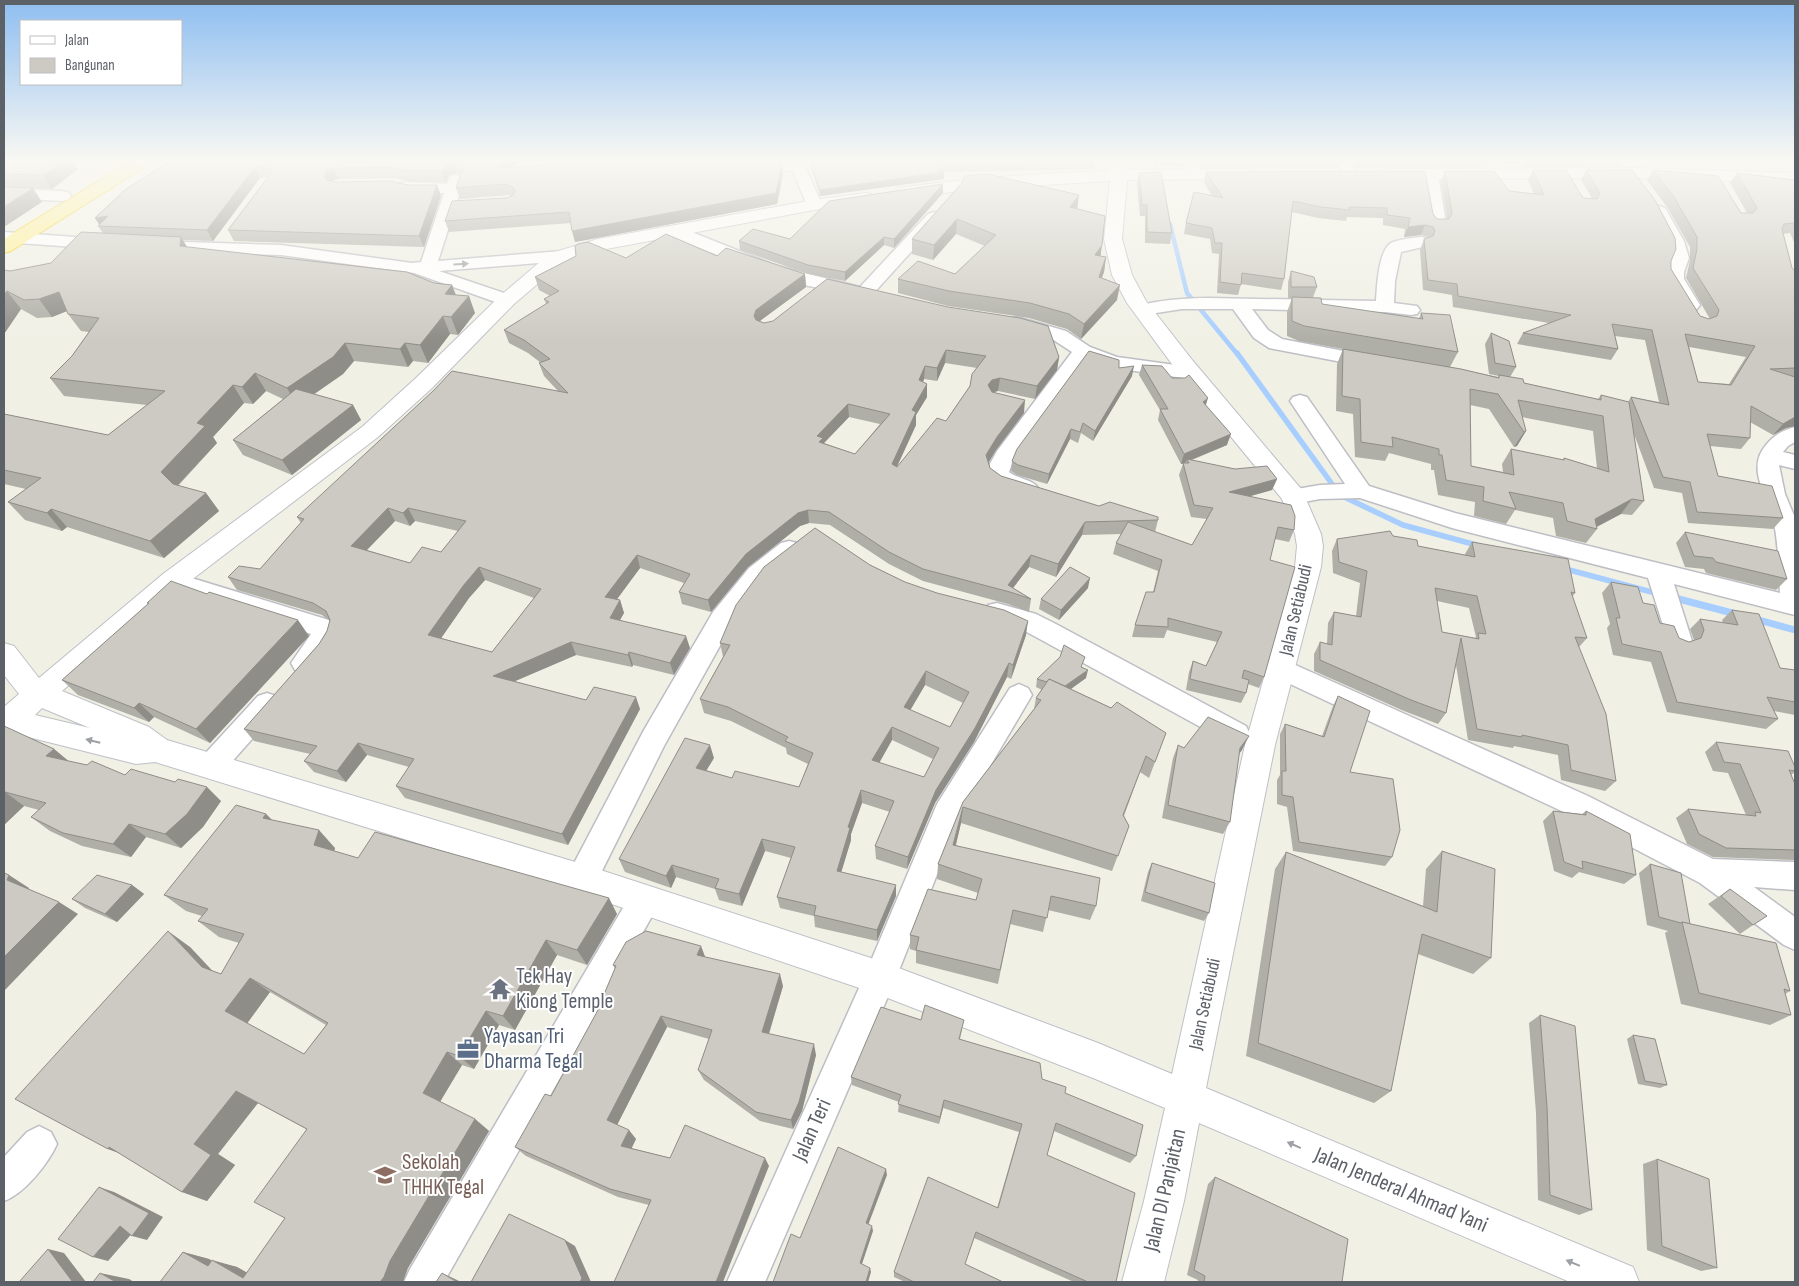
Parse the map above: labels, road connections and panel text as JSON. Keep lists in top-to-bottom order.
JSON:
{
  "streets": {
    "street": [
      "Jalan Setiabudi",
      "Jalan Teri",
      "Jalan DI Panjaitan",
      "Jalan Jenderal Ahmad Yani"
    ]
  },
  "crossings": [
    ["Jalan Setiabudi", "Jalan DI Panjaitan"],
    ["Jalan Setiabudi", "Jalan Jenderal Ahmad Yani"],
    ["Jalan Teri", "Jalan Jenderal Ahmad Yani"],
    ["Jalan DI Panjaitan", "Jalan Jenderal Ahmad Yani"]
  ],
  "places": {
    "temple": ["Tek Hay Kiong Temple"],
    "office": ["Yayasan Tri Dharma Tegal"],
    "school or university": ["Sekolah THHK Tegal"]
  },
  "legend": ["Jalan", "Bangunan"]
}
